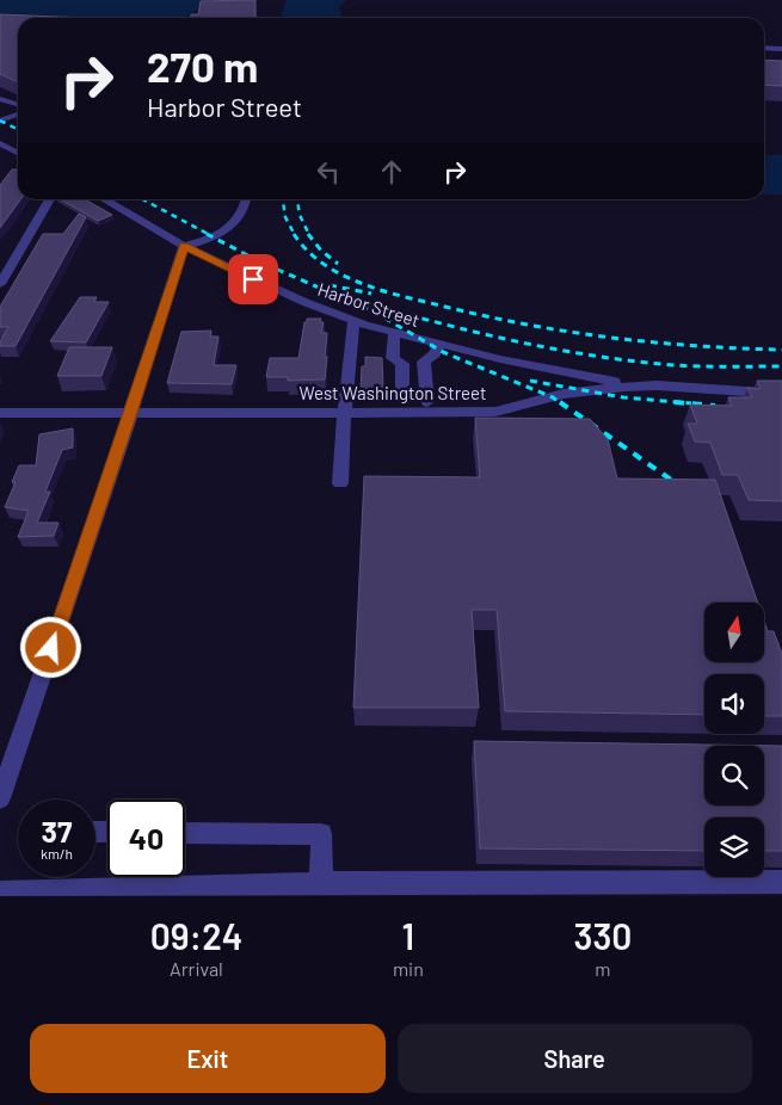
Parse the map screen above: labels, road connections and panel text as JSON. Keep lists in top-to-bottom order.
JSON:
{
  "streets": {
    "street": ["Harbor Street", "West Washington Street"]
  },
  "crossings": [
    ["Harbor Street", "West Washington Street"]
  ],
  "north": "top",
  "page": {
    "turn": ["270 m", "Harbor Street"],
    "speed": "37 km/h",
    "limit": "40",
    "eta": [
      "09:24",
      "Arrival",
      "1",
      "min",
      "330",
      "m"
    ],
    "buttons": ["Exit", "Share"]
  }
}
